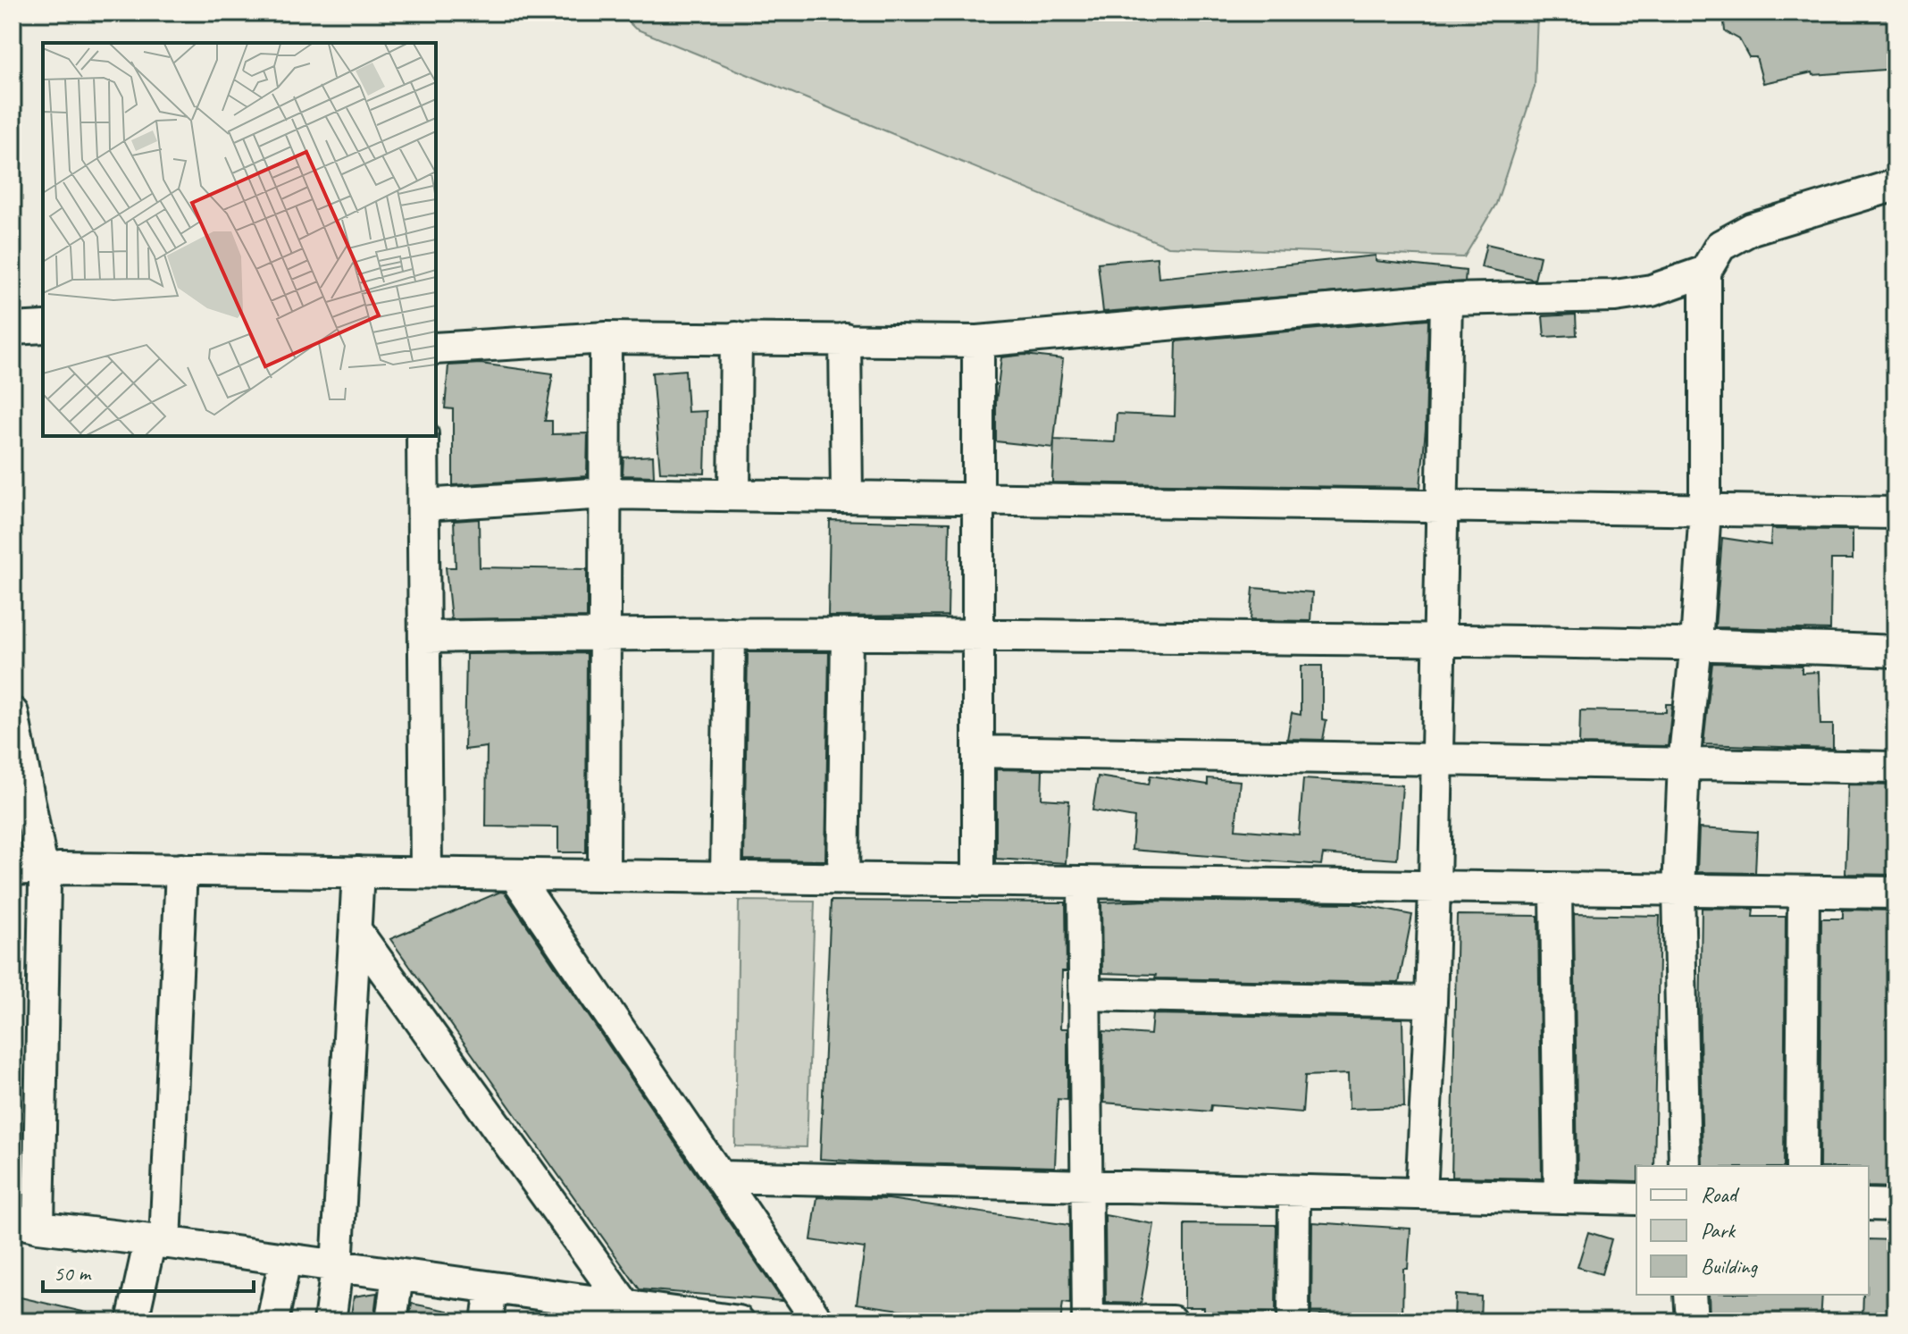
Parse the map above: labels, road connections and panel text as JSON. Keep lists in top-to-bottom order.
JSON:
{
  "legend": ["Road", "Park", "Building"],
  "scale_bar": "50 m"
}
